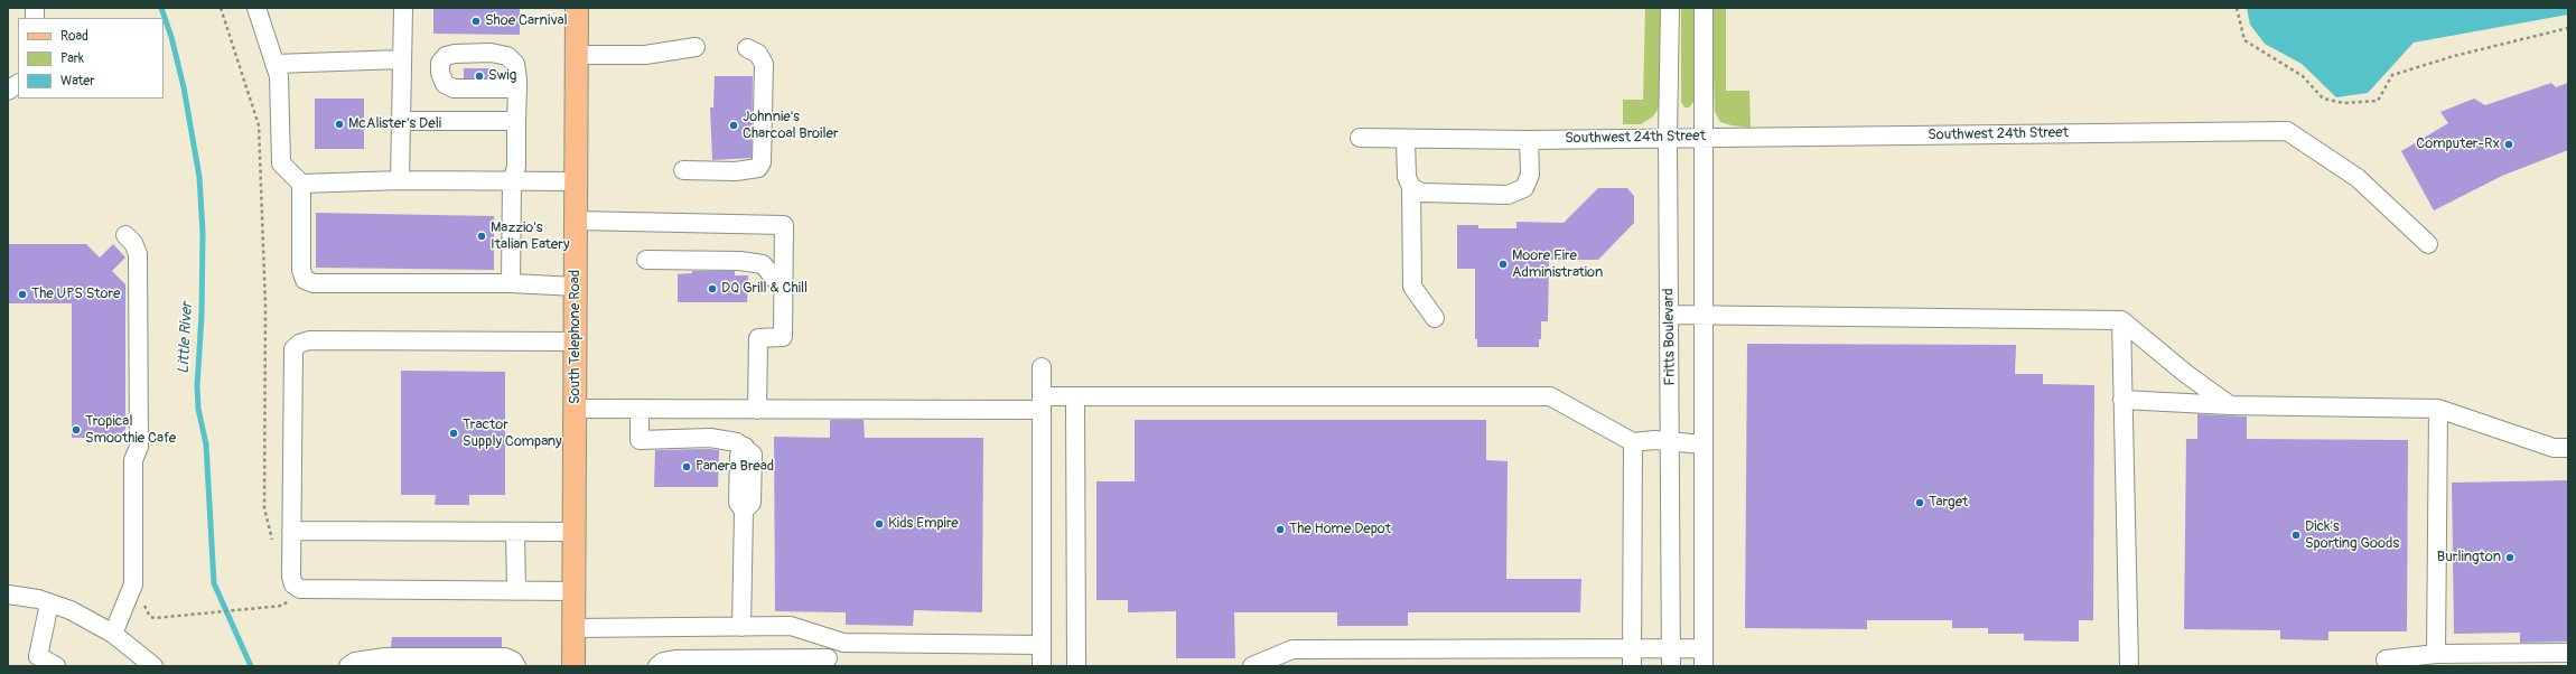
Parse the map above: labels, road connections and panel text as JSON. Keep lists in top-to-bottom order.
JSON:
{
  "streets": {
    "main road": ["South Telephone Road"],
    "street": ["Southwest 24th Street", "Fritts Boulevard"]
  },
  "crossings": [
    ["Southwest 24th Street", "Fritts Boulevard"]
  ],
  "water": ["Little River"],
  "places": [
    "Shoe Carnival",
    "Swig",
    "McAlister's Deli",
    "Johnnie's Charcoal Broiler",
    "Computer-Rx",
    "Mazzio's Italian Eatery",
    "Moore Fire Administration",
    "DQ Grill & Chill",
    "The UPS Store",
    "Tropical Smoothie Cafe",
    "Tractor Supply Company",
    "Panera Bread",
    "Target",
    "Kids Empire",
    "The Home Depot",
    "Dick's Sporting Goods",
    "Burlington"
  ],
  "legend": ["Road", "Park", "Water"]
}
